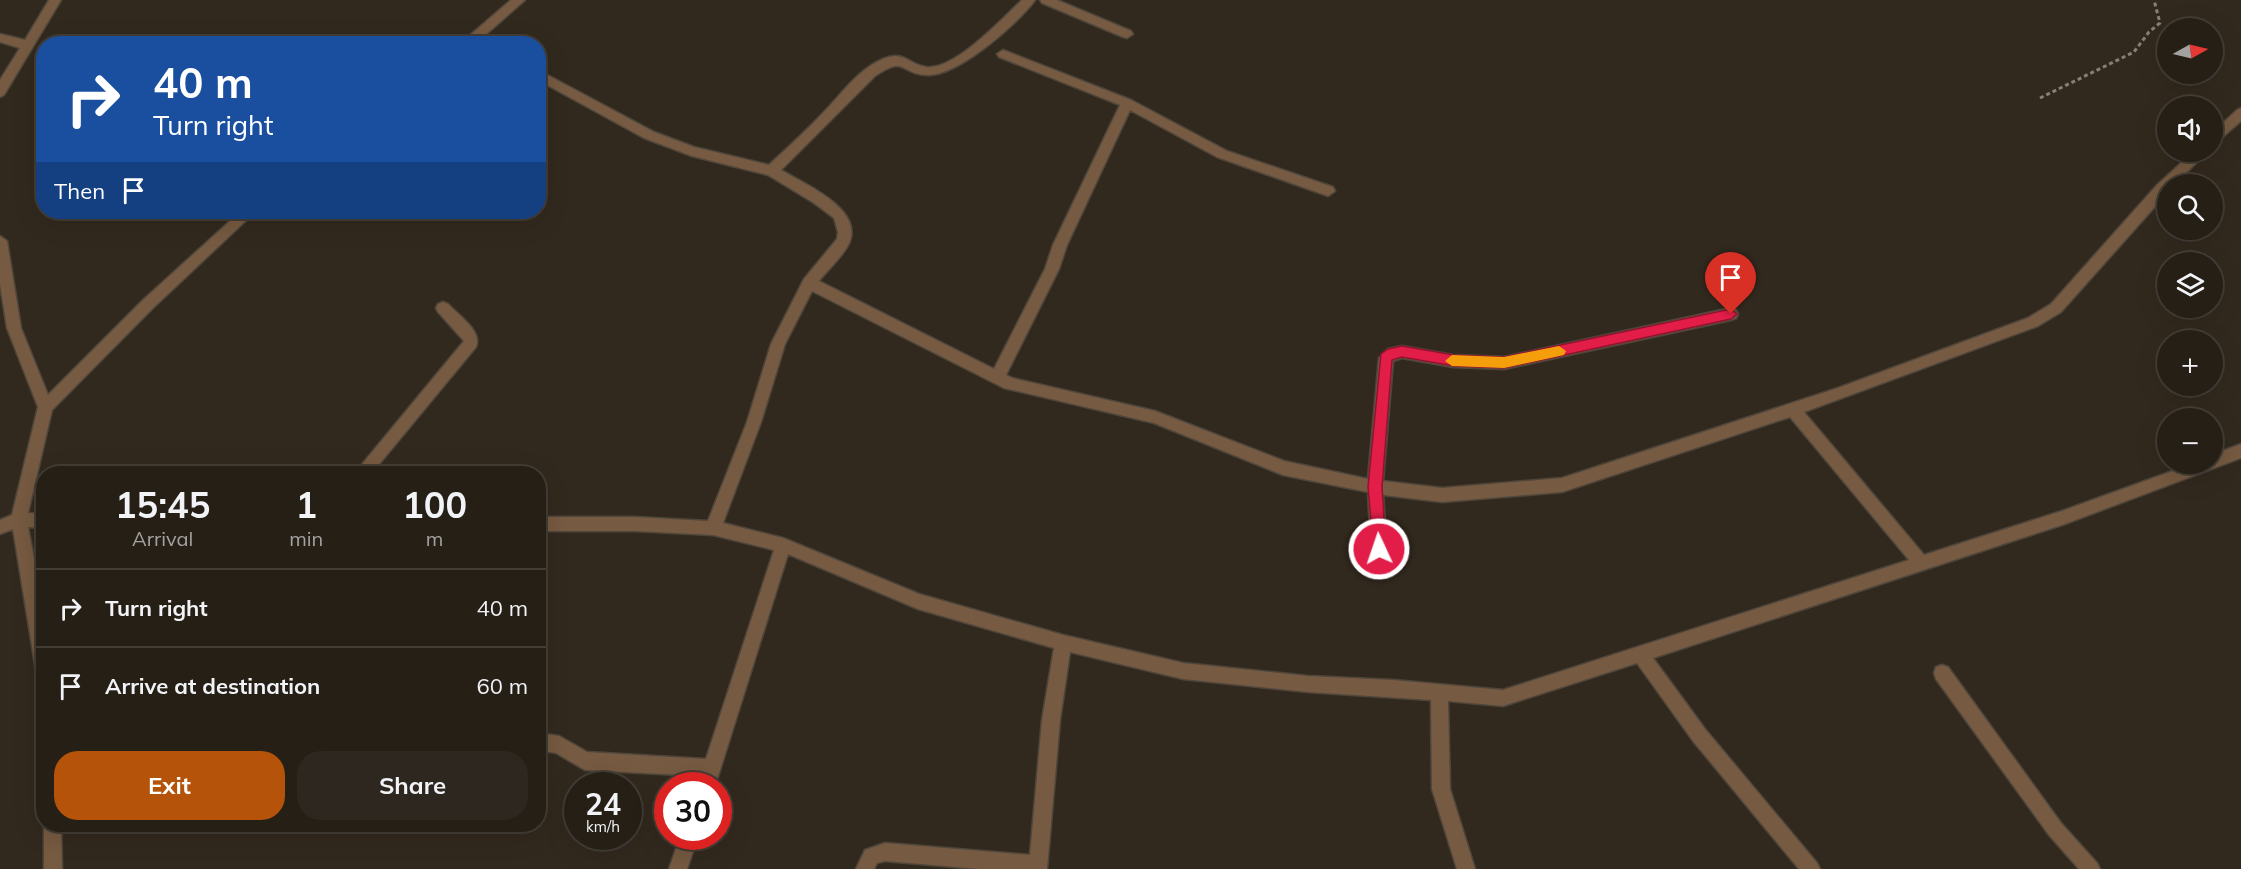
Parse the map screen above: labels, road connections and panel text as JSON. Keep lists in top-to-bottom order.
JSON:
{
  "north": "right",
  "page": {
    "map_buttons": ["+", "−"],
    "turn": ["40 m", "Turn right"],
    "then": "Then",
    "eta": [
      "15:45",
      "Arrival",
      "1",
      "min",
      "100",
      "m"
    ],
    "list": [
      {
        "name": "Turn right",
        "value": "40 m"
      },
      {
        "name": "Arrive at destination",
        "value": "60 m"
      }
    ],
    "buttons": ["Exit", "Share"],
    "speed": "24 km/h",
    "limit": "30"
  }
}
